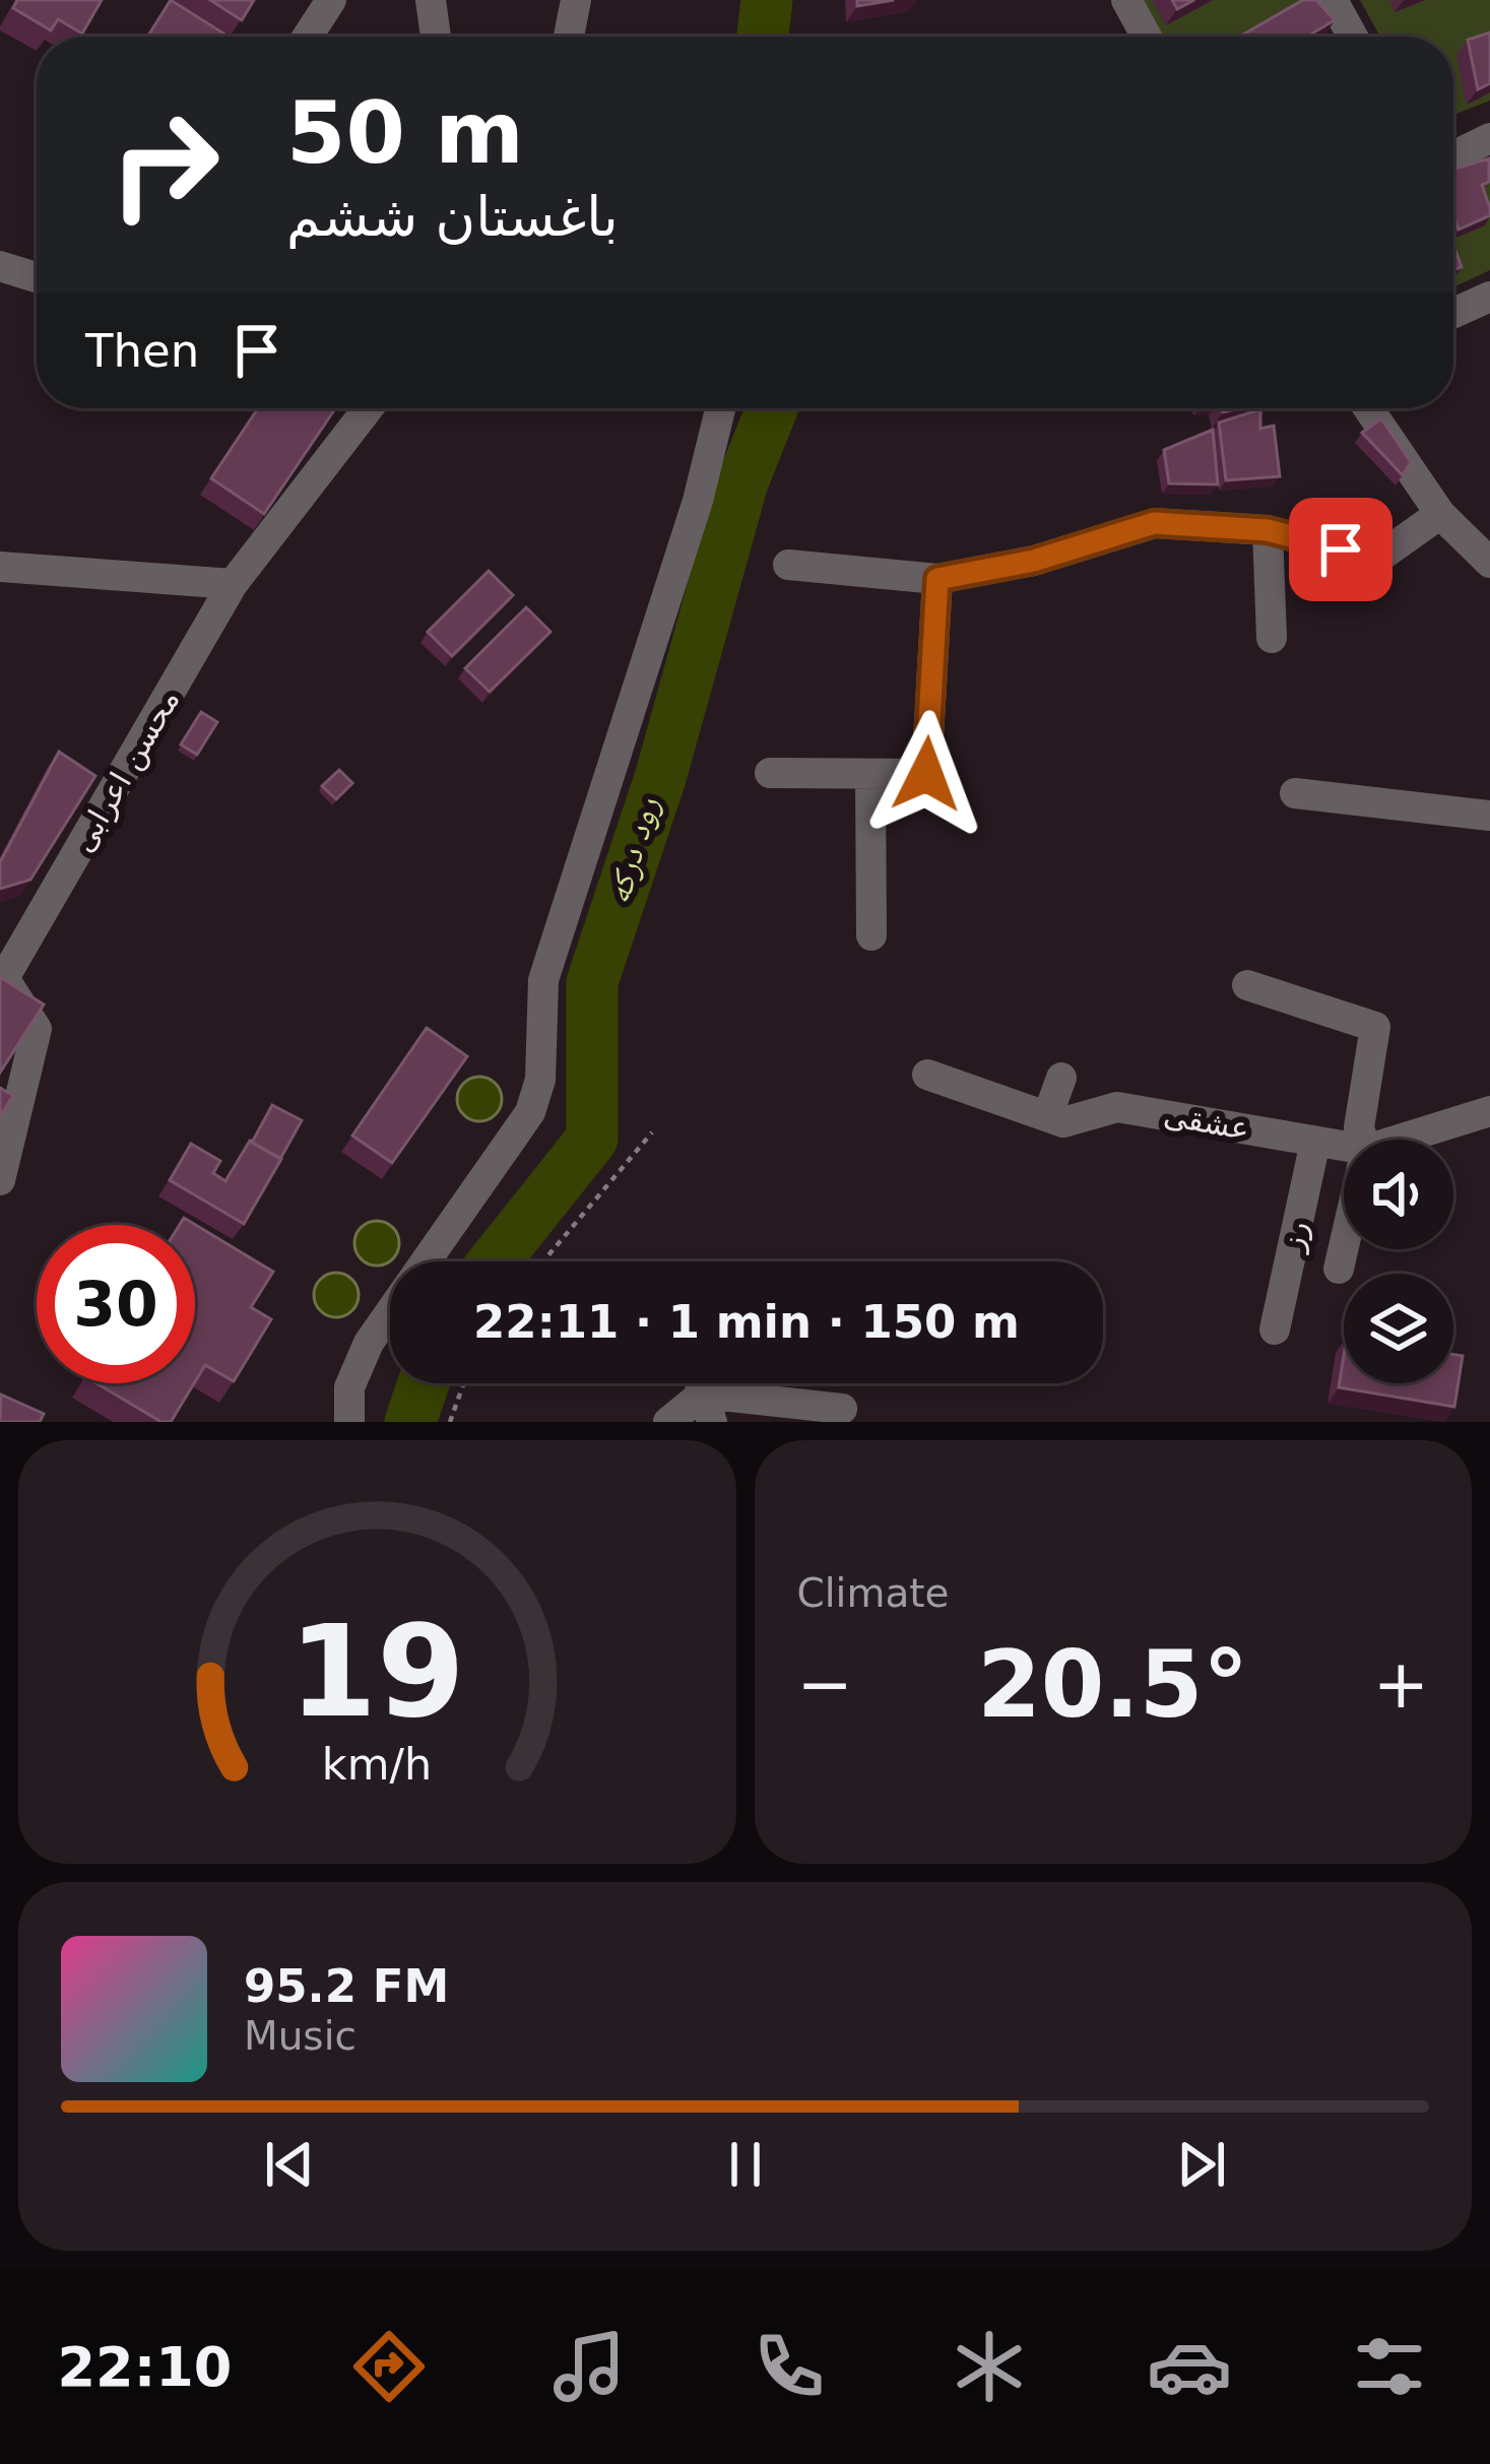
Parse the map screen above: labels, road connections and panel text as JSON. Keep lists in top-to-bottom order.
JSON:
{
  "streets": {
    "street": ["محسن اعرابی", "عشقی", "رز"]
  },
  "crossings": [
    ["عشقی", "رز"]
  ],
  "water": ["رود درکه"],
  "page": {
    "turn": ["50 m", "باغستان ششم"],
    "then": "Then",
    "limit": "30",
    "trip": "22:11 · 1 min · 150 m",
    "tile": "Climate",
    "heat": ["−", "20.5°", "+"],
    "song": ["95.2 FM", "Music"],
    "tabs": "22:10",
    "gauge": ["19", "km/h"]
  }
}
